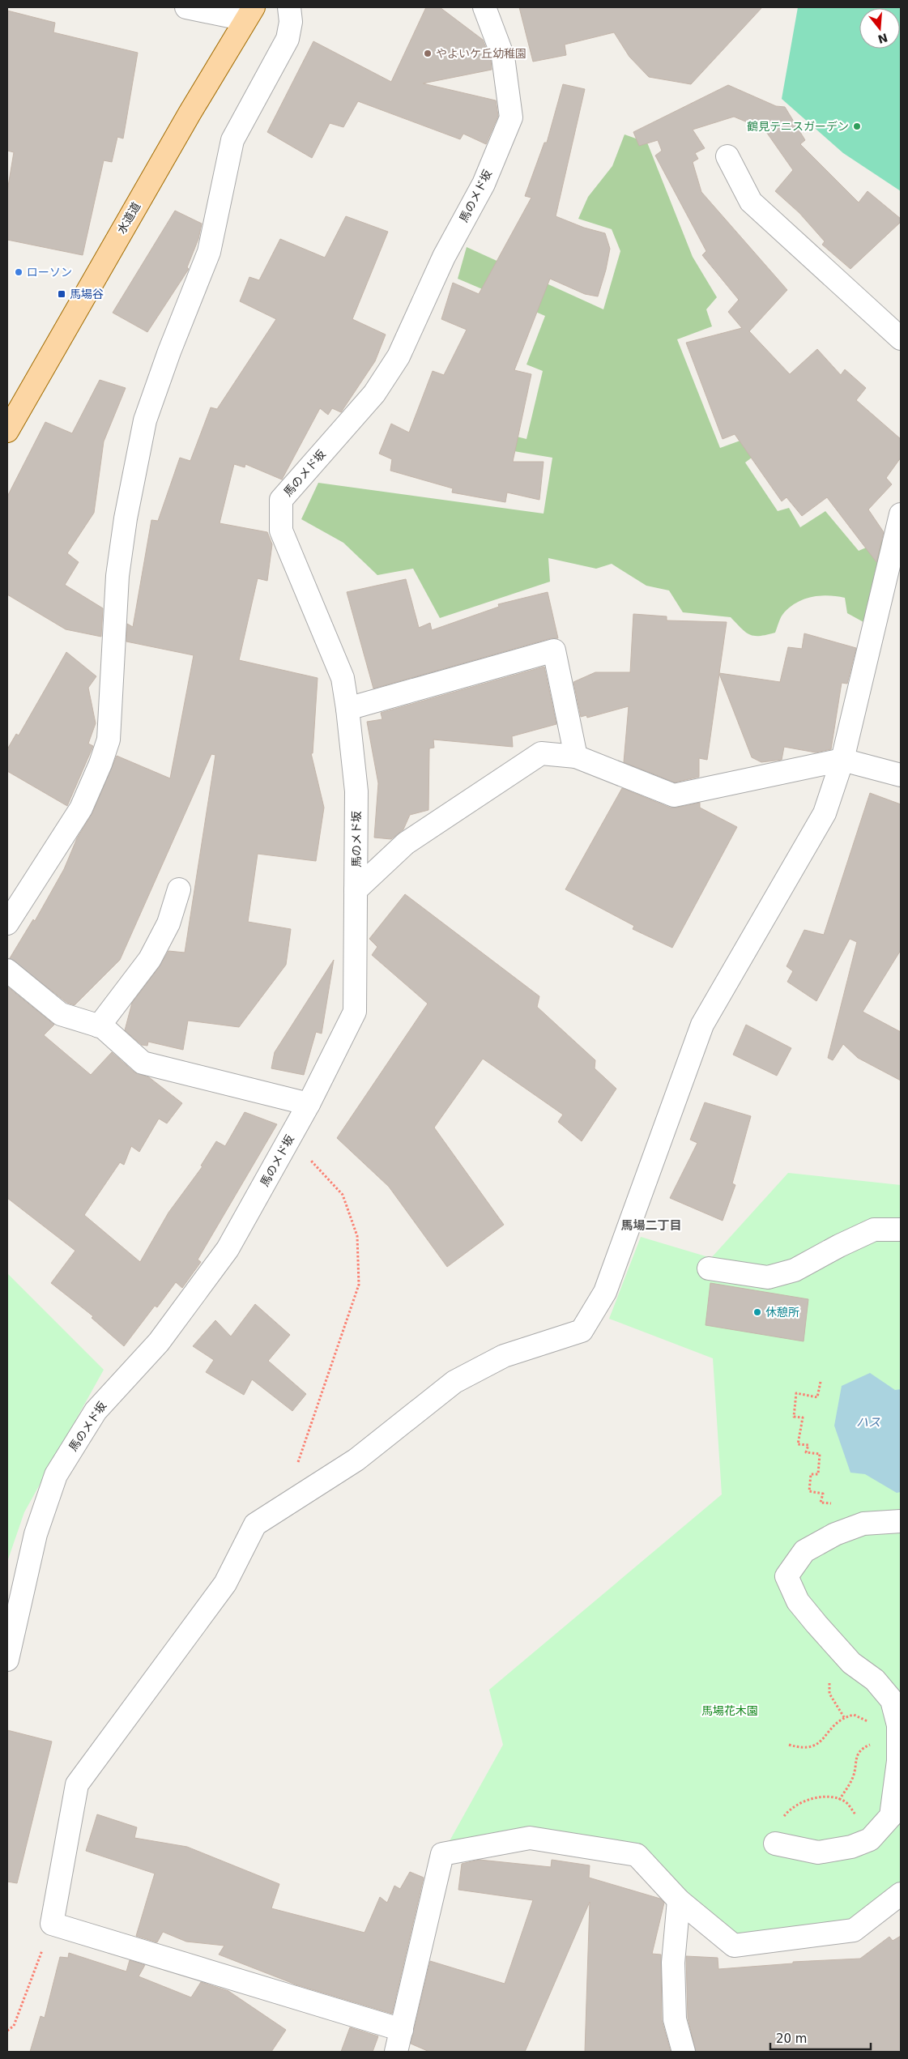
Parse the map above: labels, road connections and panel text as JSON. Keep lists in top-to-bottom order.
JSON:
{
  "streets": {
    "main road": ["水道道"],
    "street": ["馬のメド坂"]
  },
  "districts": ["馬場二丁目"],
  "water": ["ハス"],
  "parks": ["馬場花木園"],
  "places": {
    "other": [
      "やよいケ丘幼稚園",
      "鶴見テニスガーデン",
      "ローソン",
      "休憩所"
    ],
    "transit": ["馬場谷"]
  },
  "scale_bar": "20 m",
  "north": "bottom"
}
